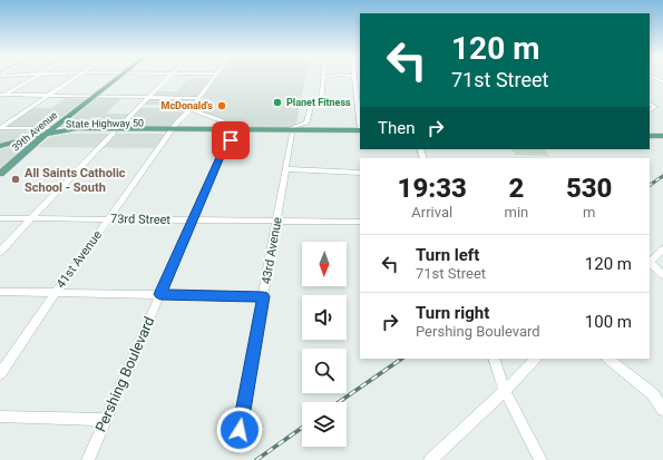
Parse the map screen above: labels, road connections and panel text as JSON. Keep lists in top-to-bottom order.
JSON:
{
  "streets": {
    "main road": ["State Highway 50", "39th Avenue"],
    "street": [
      "73rd Street",
      "43rd Avenue",
      "41st Avenue",
      "Pershing Boulevard"
    ]
  },
  "crossings": [
    ["State Highway 50", "39th Avenue"],
    ["State Highway 50", "43rd Avenue"],
    ["State Highway 50", "41st Avenue"],
    ["State Highway 50", "Pershing Boulevard"],
    ["73rd Street", "43rd Avenue"],
    ["73rd Street", "41st Avenue"],
    ["73rd Street", "Pershing Boulevard"]
  ],
  "places": ["Planet Fitness", "McDonald's", "All Saints Catholic School - South"],
  "north": "bottom",
  "page": {
    "turn": ["120 m", "71st Street"],
    "then": "Then",
    "eta": [
      "19:33",
      "Arrival",
      "2",
      "min",
      "530",
      "m"
    ],
    "list": [
      {
        "name": "Turn left",
        "note": "71st Street",
        "value": "120 m"
      },
      {
        "name": "Turn right",
        "note": "Pershing Boulevard",
        "value": "100 m"
      }
    ]
  }
}
